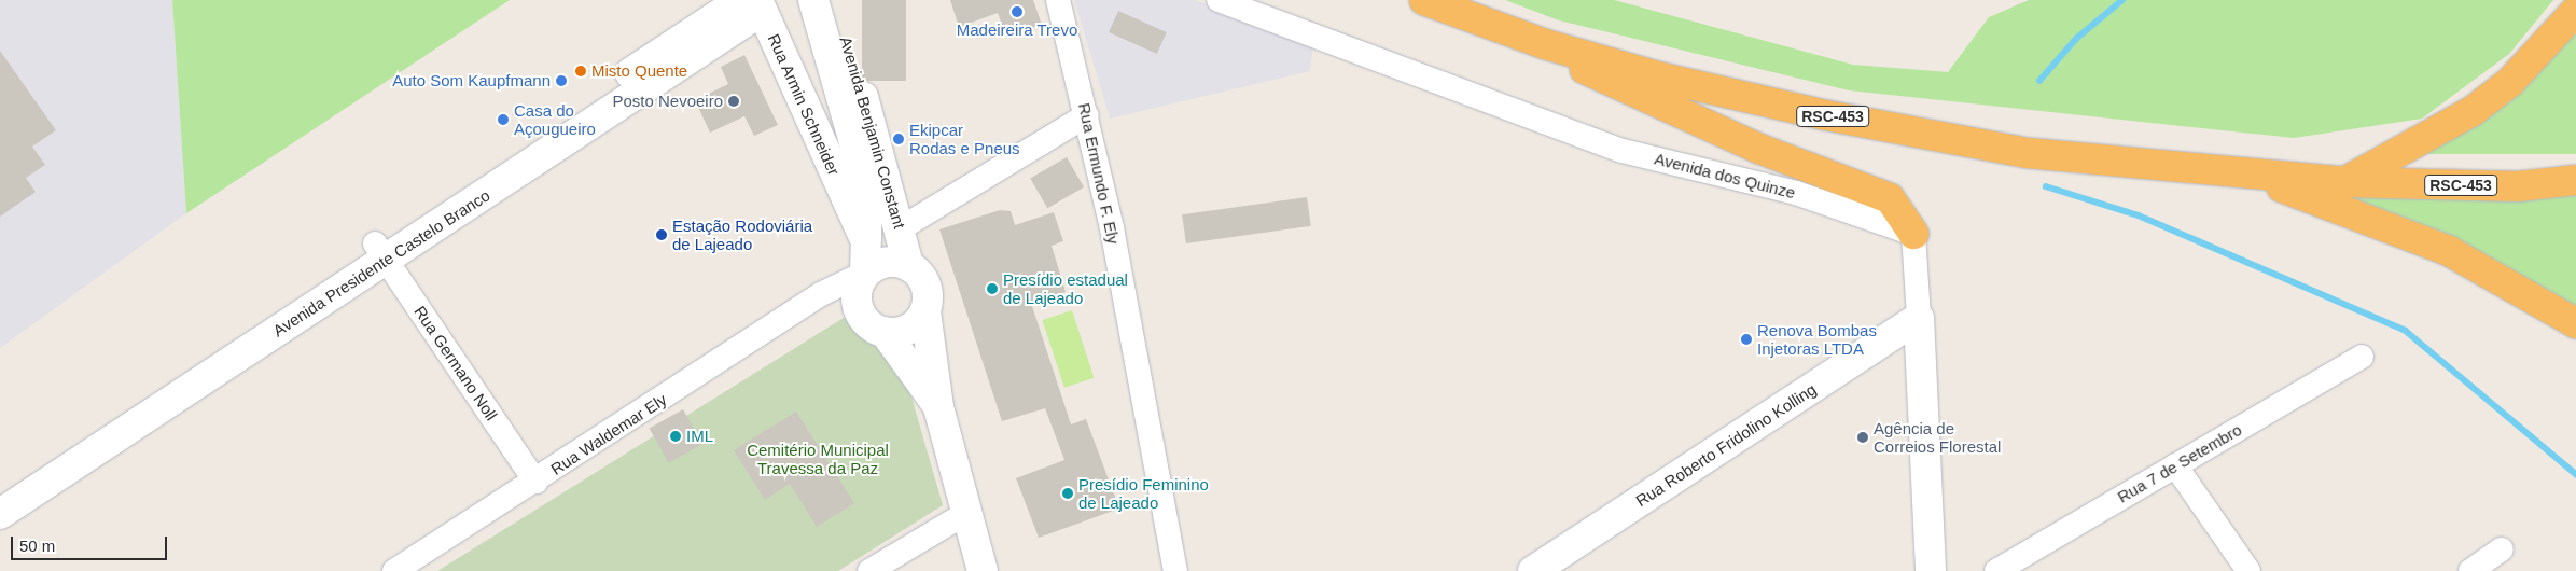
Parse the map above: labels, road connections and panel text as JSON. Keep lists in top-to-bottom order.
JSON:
{
  "streets": {
    "highway": ["RSC-453"],
    "main road": [
      "Rua Armin Schneider",
      "Avenida Benjamin Constant",
      "Avenida Presidente Castelo Branco",
      "Rua Roberto Fridolino Kolling"
    ],
    "street": [
      "Rua Ermundo F. Ely",
      "Avenida dos Quinze",
      "Rua Germano Noll",
      "Rua Waldemar Ely",
      "Rua 7 de Setembro"
    ]
  },
  "crossings": [
    ["Rua Armin Schneider", "Avenida Benjamin Constant"],
    ["Rua Armin Schneider", "Avenida Presidente Castelo Branco"],
    ["Avenida Benjamin Constant", "Rua Waldemar Ely"],
    ["Avenida Presidente Castelo Branco", "Rua Germano Noll"],
    ["Rua Germano Noll", "Rua Waldemar Ely"]
  ],
  "parks": ["Cemitério Municipal Travessa da Paz"],
  "places": [
    "Madeireira Trevo",
    "Misto Quente",
    "Auto Som Kaupfmann",
    "Posto Nevoeiro",
    "Casa do Açougueiro",
    "Ekipcar Rodas e Pneus",
    "Estação Rodoviária de Lajeado",
    "Presídio estadual de Lajeado",
    "Renova Bombas Injetoras LTDA",
    "IML",
    "Agência de Correios Florestal",
    "Presídio Feminino de Lajeado"
  ],
  "scale_bar": "50 m"
}
